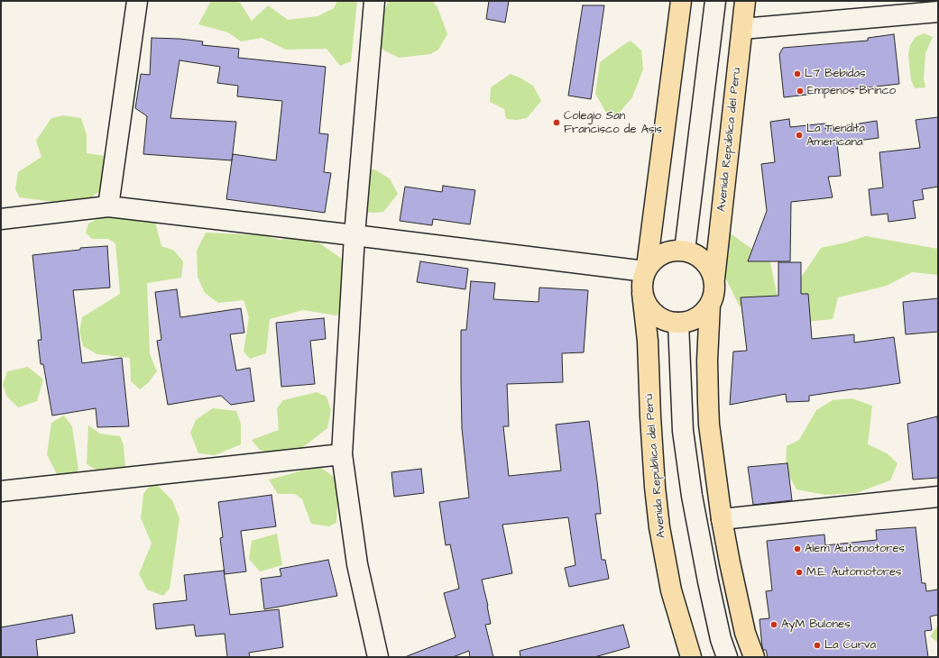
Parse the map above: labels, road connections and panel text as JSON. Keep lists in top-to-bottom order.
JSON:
{
  "streets": {
    "highway": ["Avenida República del Perú"]
  },
  "places": [
    "L7 Bebidas",
    "Empenos Brinco",
    "Colegio San Francisco de Asis",
    "La Tiendita Americana",
    "Alem Automotores",
    "M.E. Automotores",
    "AyM Bulones",
    "La Curva"
  ]
}
